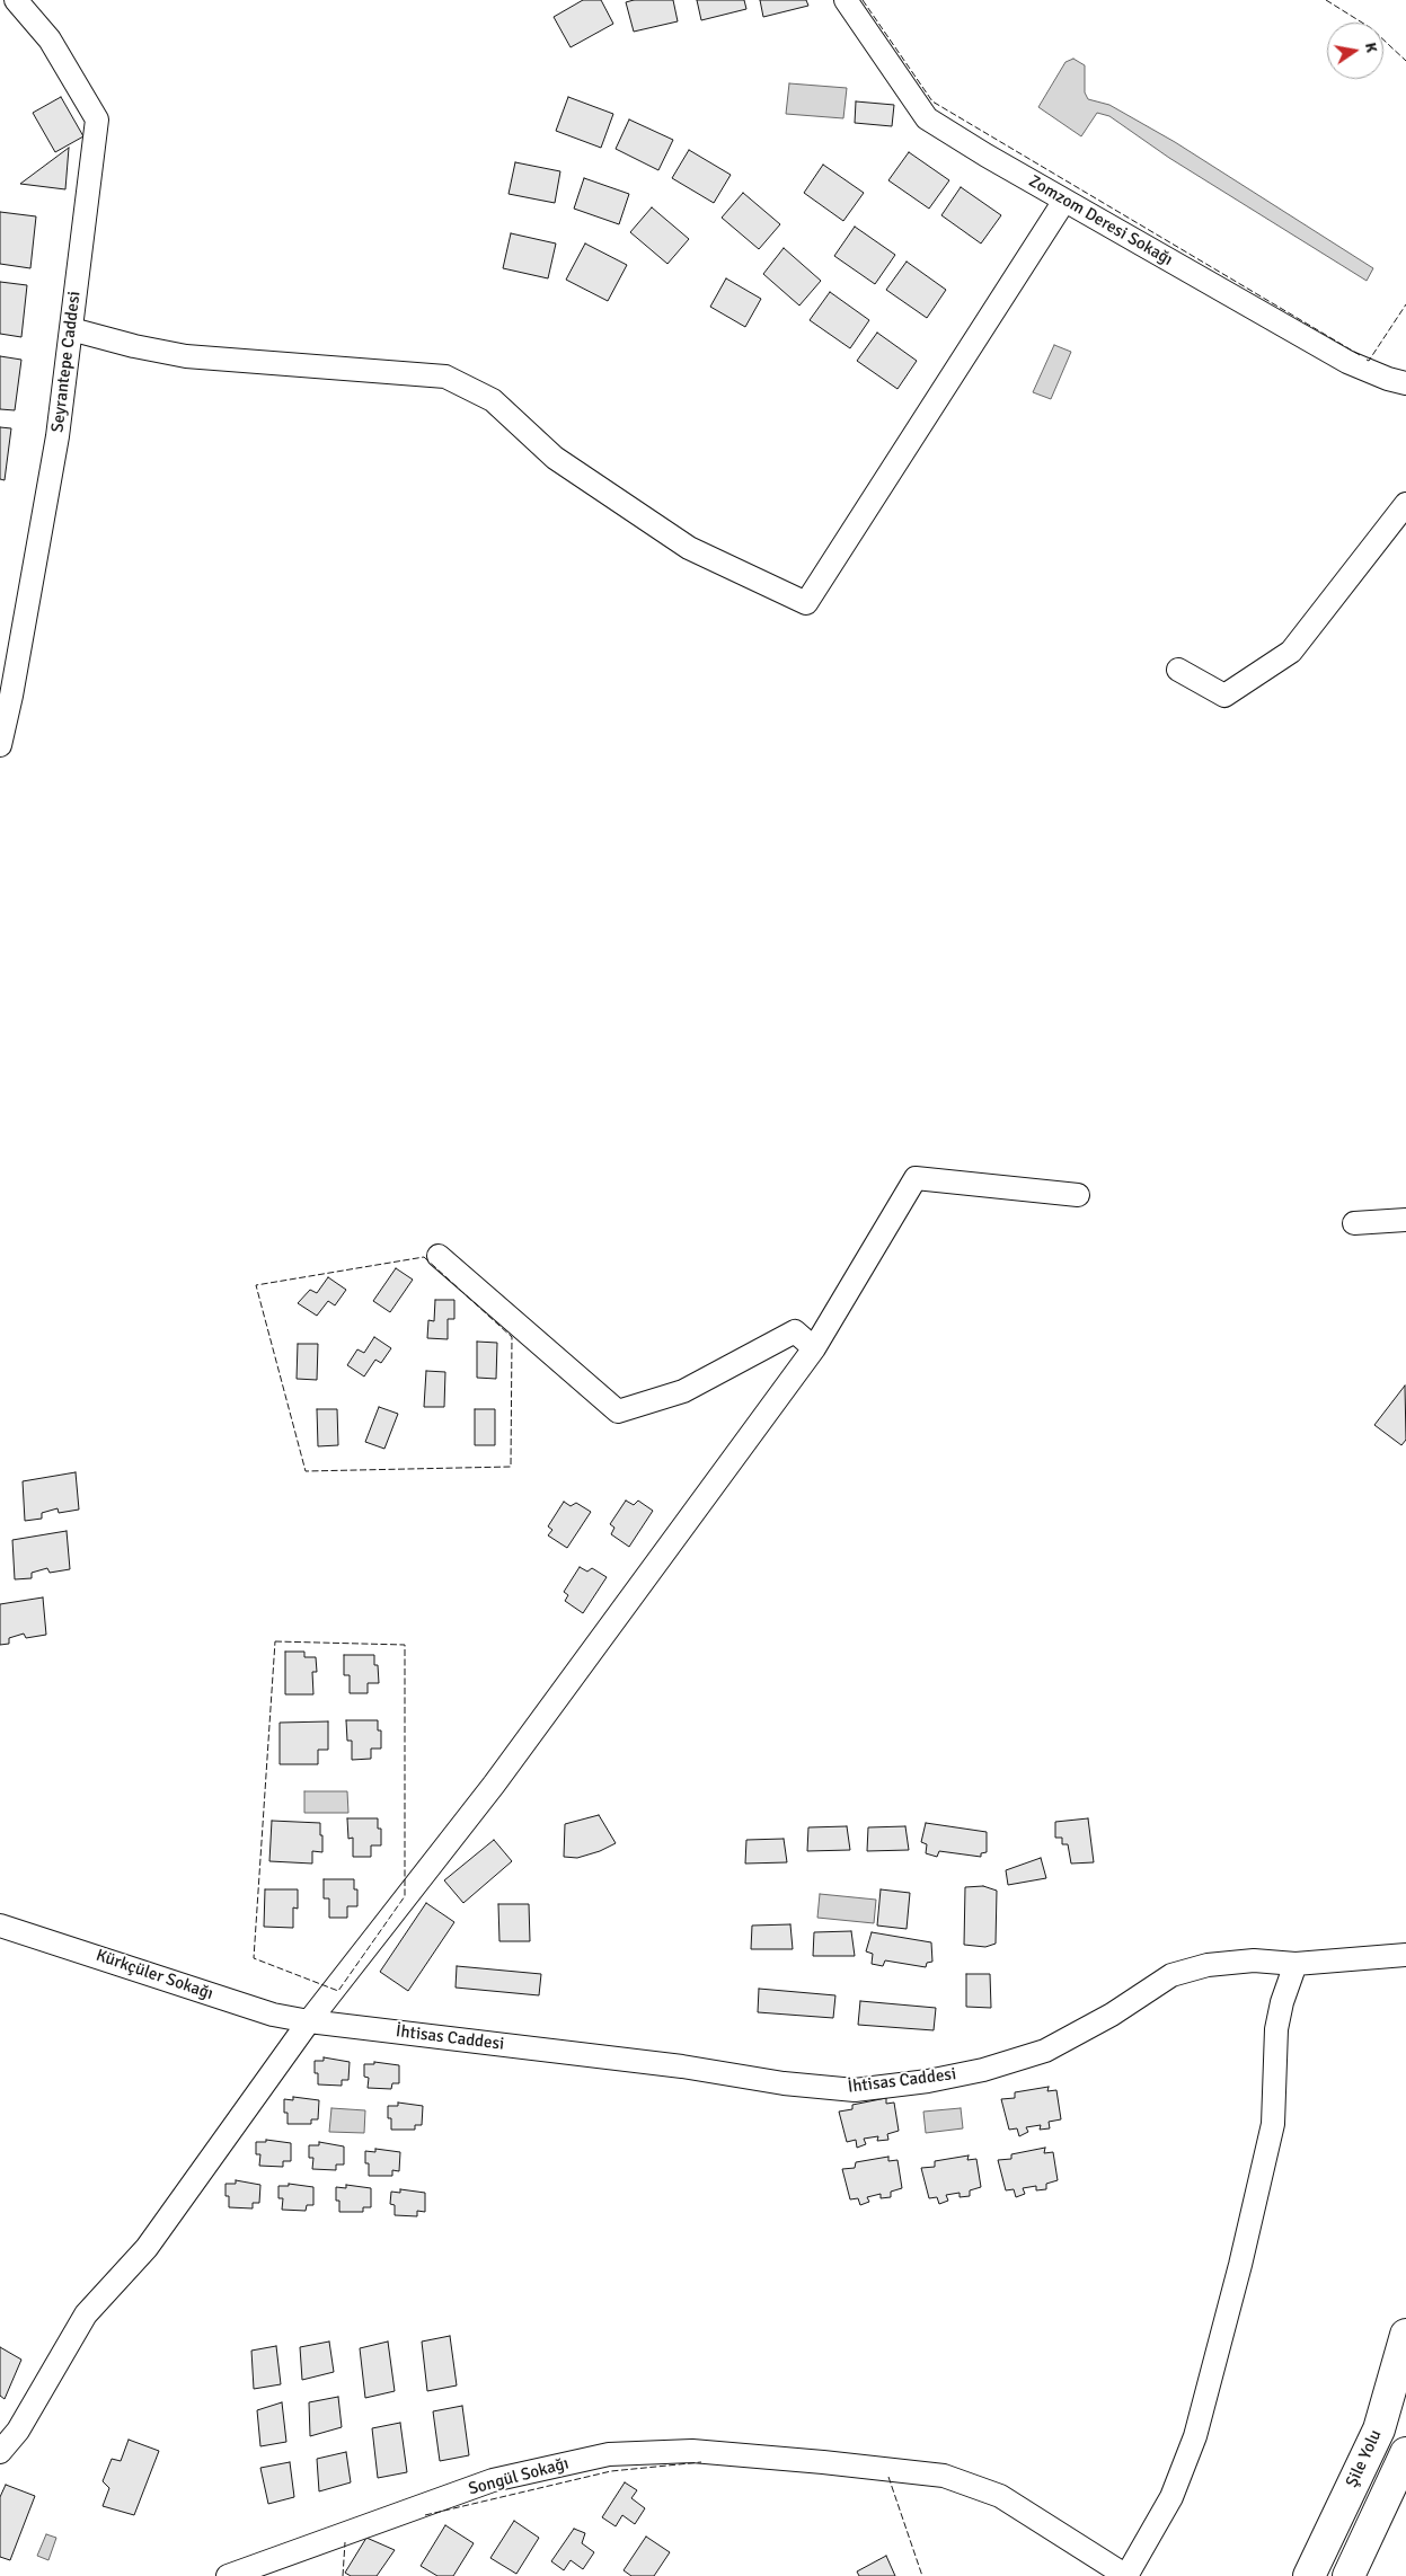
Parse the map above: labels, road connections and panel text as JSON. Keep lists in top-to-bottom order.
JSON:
{
  "streets": {
    "highway": ["Şile Yolu"],
    "street": [
      "Zomzom Deresi Sokağı",
      "Seyrantepe Caddesi",
      "Kürkçüler Sokağı",
      "İhtisas Caddesi",
      "Songül Sokağı"
    ]
  },
  "crossings": [
    ["Kürkçüler Sokağı", "İhtisas Caddesi"]
  ],
  "north": "right"
}
